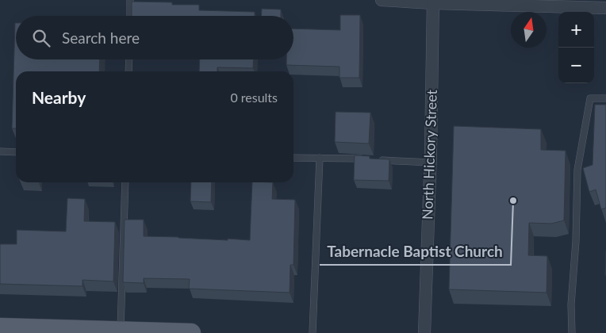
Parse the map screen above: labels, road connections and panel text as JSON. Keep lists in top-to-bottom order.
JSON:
{
  "streets": {
    "street": ["North Hickory Street"]
  },
  "places": ["Tabernacle Baptist Church"],
  "north": "top",
  "page": {
    "map_buttons": ["+", "−"],
    "search": "Search here",
    "heading": ["Nearby", "0 results"]
  }
}
